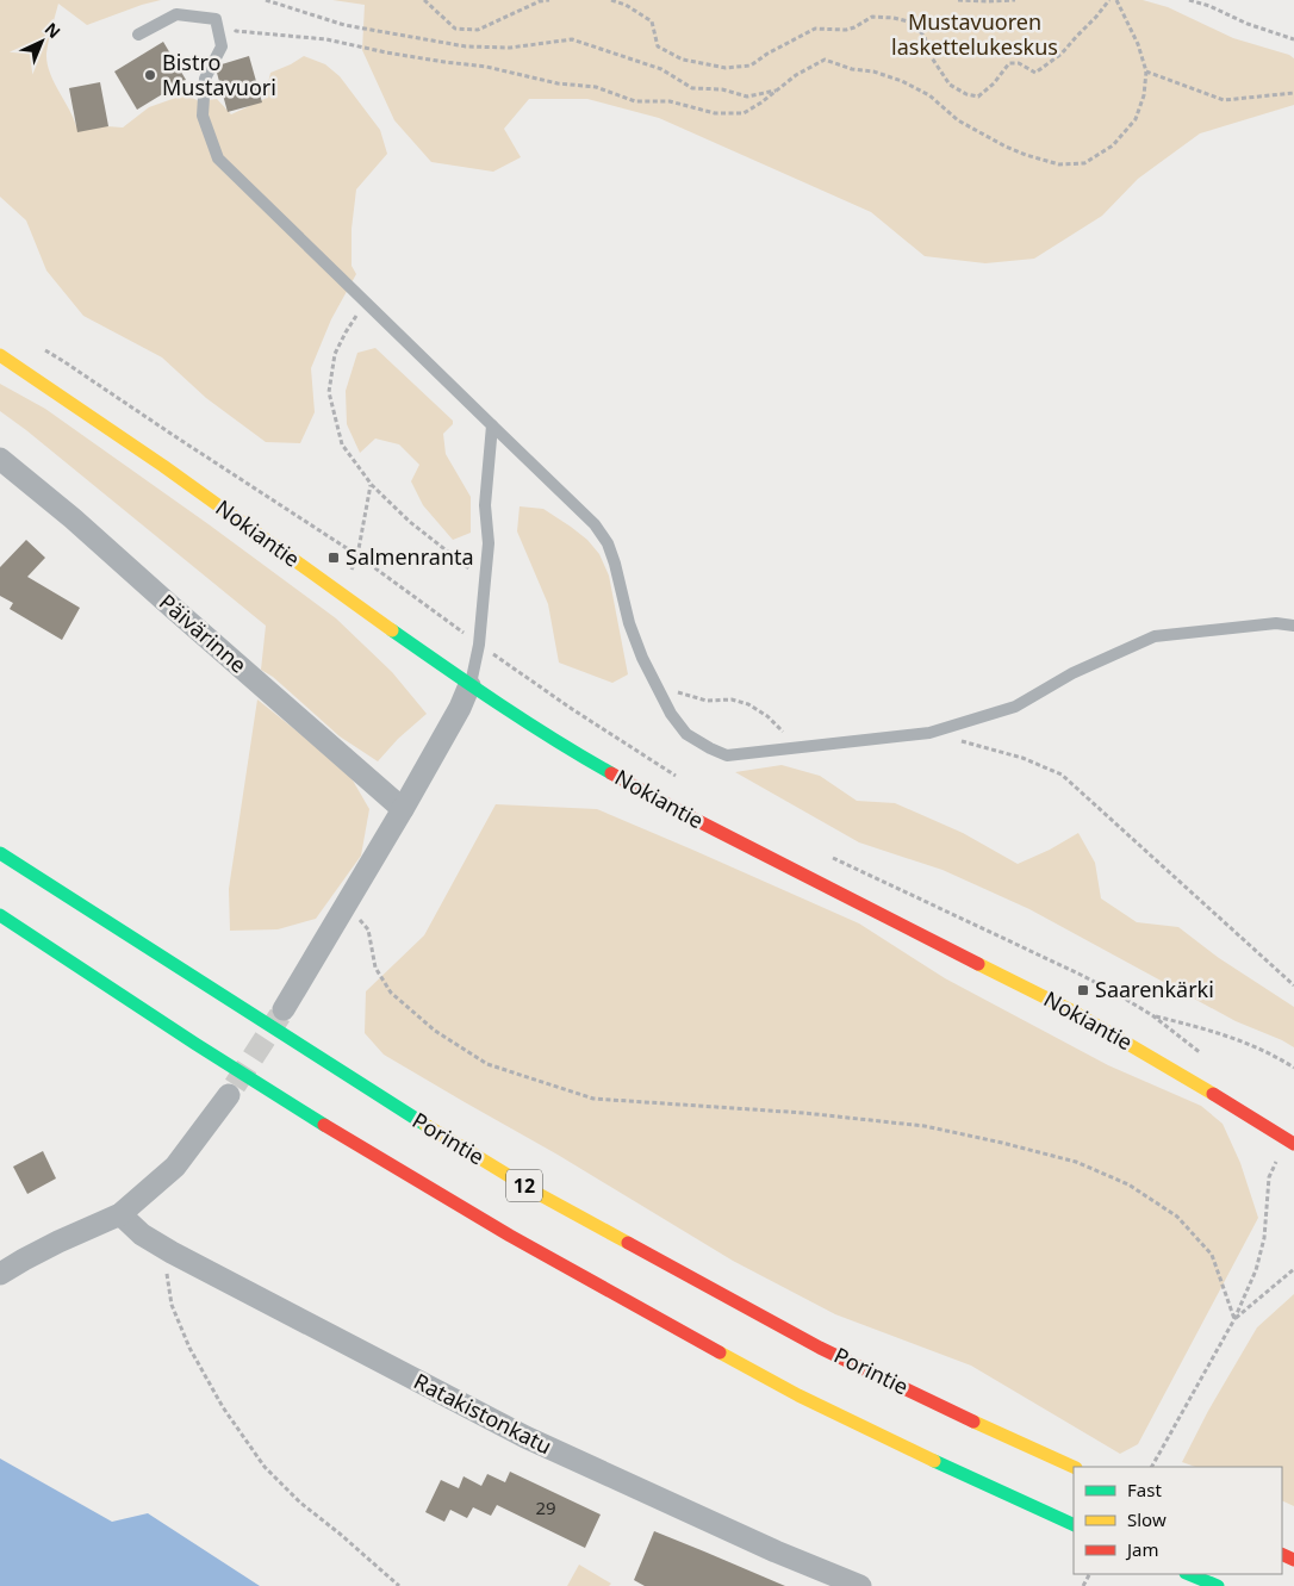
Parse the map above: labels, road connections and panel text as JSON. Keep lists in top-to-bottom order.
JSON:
{
  "streets": {
    "main road": ["Nokiantie", "Porintie", "12"],
    "street": ["Päivärinne", "Ratakistonkatu"]
  },
  "parks": ["Mustavuoren laskettelukeskus"],
  "places": {
    "other": ["Bistro Mustavuori"],
    "transit": ["Salmenranta", "Saarenkärki"]
  },
  "house_numbers": ["29"],
  "legend": ["Fast", "Slow", "Jam"],
  "north": "top right"
}
